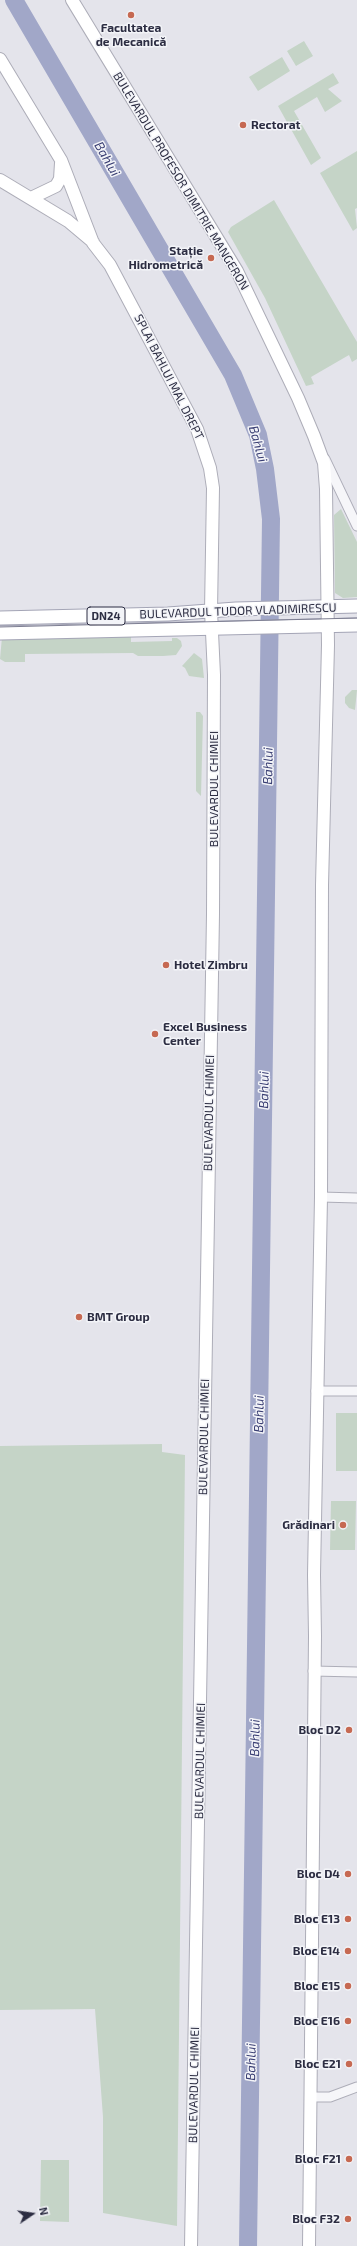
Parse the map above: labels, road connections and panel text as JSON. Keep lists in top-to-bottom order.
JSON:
{
  "streets": {
    "main road": [
      "BULEVARDUL PROFESOR DIMITRIE MANGERON",
      "SPLAI BAHLUI MAL DREPT",
      "BULEVARDUL TUDOR VLADIMIRESCU",
      "DN24",
      "BULEVARDUL CHIMIEI"
    ]
  },
  "crossings": [
    ["BULEVARDUL PROFESOR DIMITRIE MANGERON", "BULEVARDUL TUDOR VLADIMIRESCU"],
    ["SPLAI BAHLUI MAL DREPT", "BULEVARDUL TUDOR VLADIMIRESCU"],
    ["SPLAI BAHLUI MAL DREPT", "BULEVARDUL CHIMIEI"],
    ["BULEVARDUL TUDOR VLADIMIRESCU", "BULEVARDUL CHIMIEI"]
  ],
  "water": ["Bahlui"],
  "places": [
    "Facultatea de Mecanică",
    "Rectorat",
    "Stație Hidrometrică",
    "Hotel Zimbru",
    "Excel Business Center",
    "BMT Group",
    "Grădinari",
    "Bloc D2",
    "Bloc D4",
    "Bloc E13",
    "Bloc E14",
    "Bloc E15",
    "Bloc E16",
    "Bloc E21",
    "Bloc F21",
    "Bloc F32"
  ],
  "north": "right"
}
